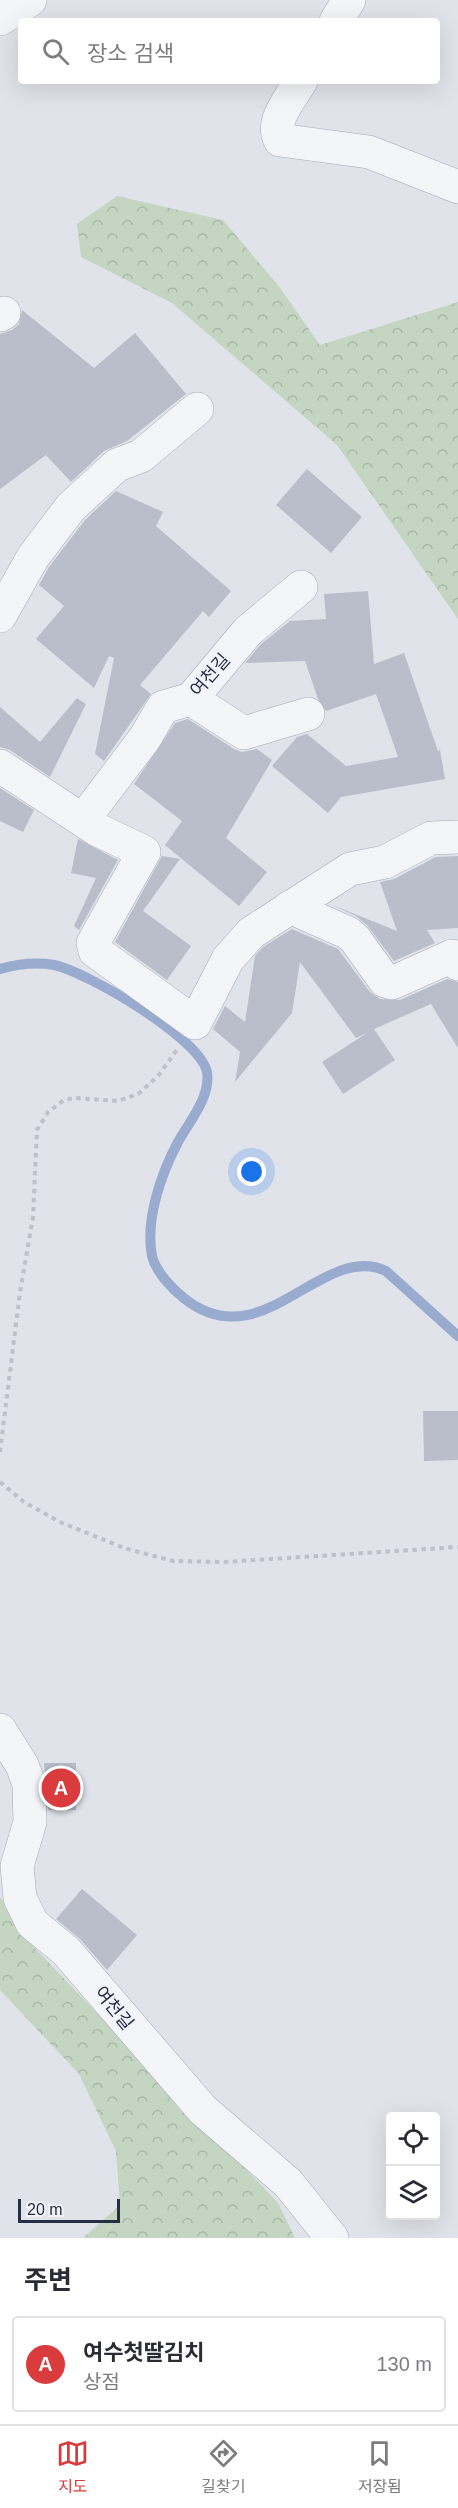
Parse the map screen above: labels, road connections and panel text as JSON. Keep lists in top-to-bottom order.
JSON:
{
  "streets": {
    "street": ["여천길"]
  },
  "scale_bar": "20 m",
  "page": {
    "search": "장소 검색",
    "pins": "A",
    "scale": "20 m",
    "heading": "주변",
    "list": [
      {
        "mark": "A",
        "name": "여수첫딸김치",
        "note": "상점",
        "value": "130 m"
      }
    ],
    "nav": ["지도", "길찾기", "저장됨"]
  }
}
